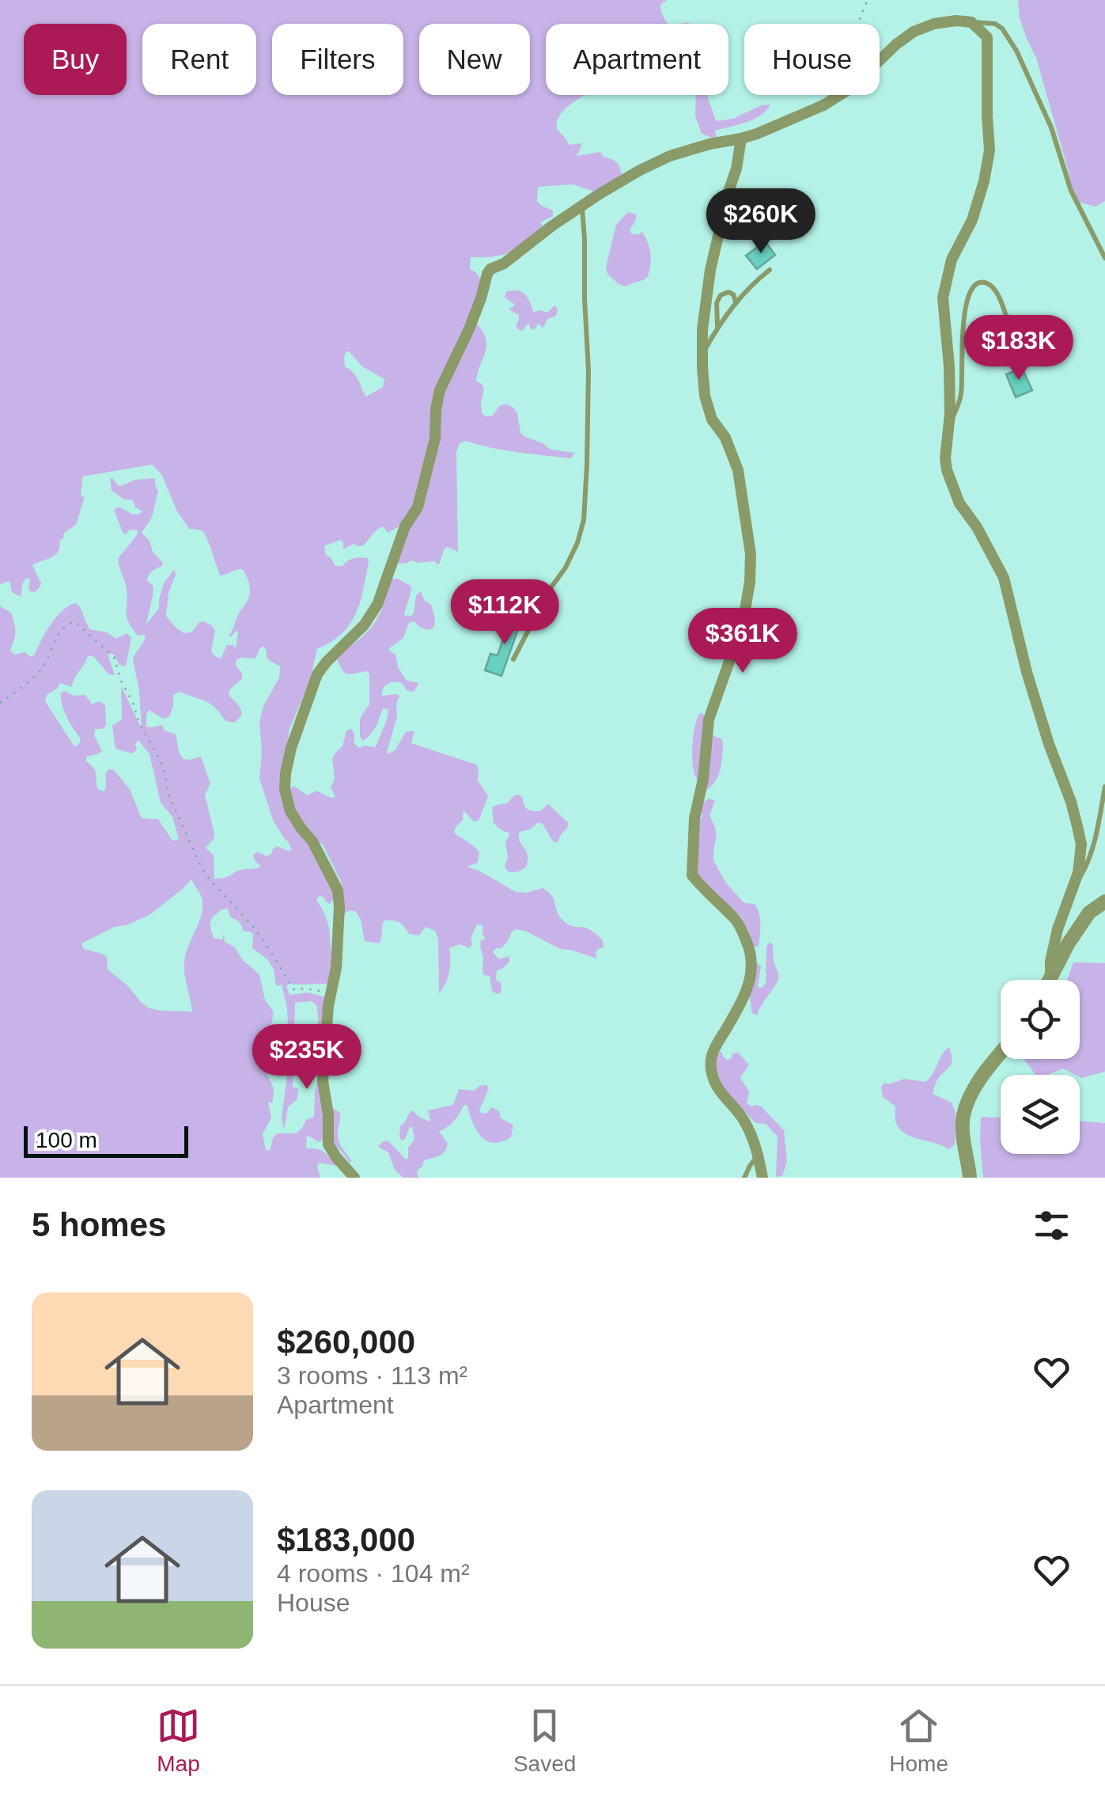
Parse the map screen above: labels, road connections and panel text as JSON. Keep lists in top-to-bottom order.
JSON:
{
  "scale_bar": "100 m",
  "page": {
    "chip": [
      "Buy",
      "Rent",
      "Filters",
      "New",
      "Apartment",
      "House"
    ],
    "price": [
      "$260K",
      "$183K",
      "$112K",
      "$361K",
      "$235K"
    ],
    "scale": "100 m",
    "heading": "5 homes",
    "list": [
      {
        "name": "$260,000",
        "note": "3 rooms · 113 m² · Apartment"
      },
      {
        "name": "$183,000",
        "note": "4 rooms · 104 m² · House"
      }
    ],
    "tabs": ["Map", "Saved", "Home"]
  }
}
